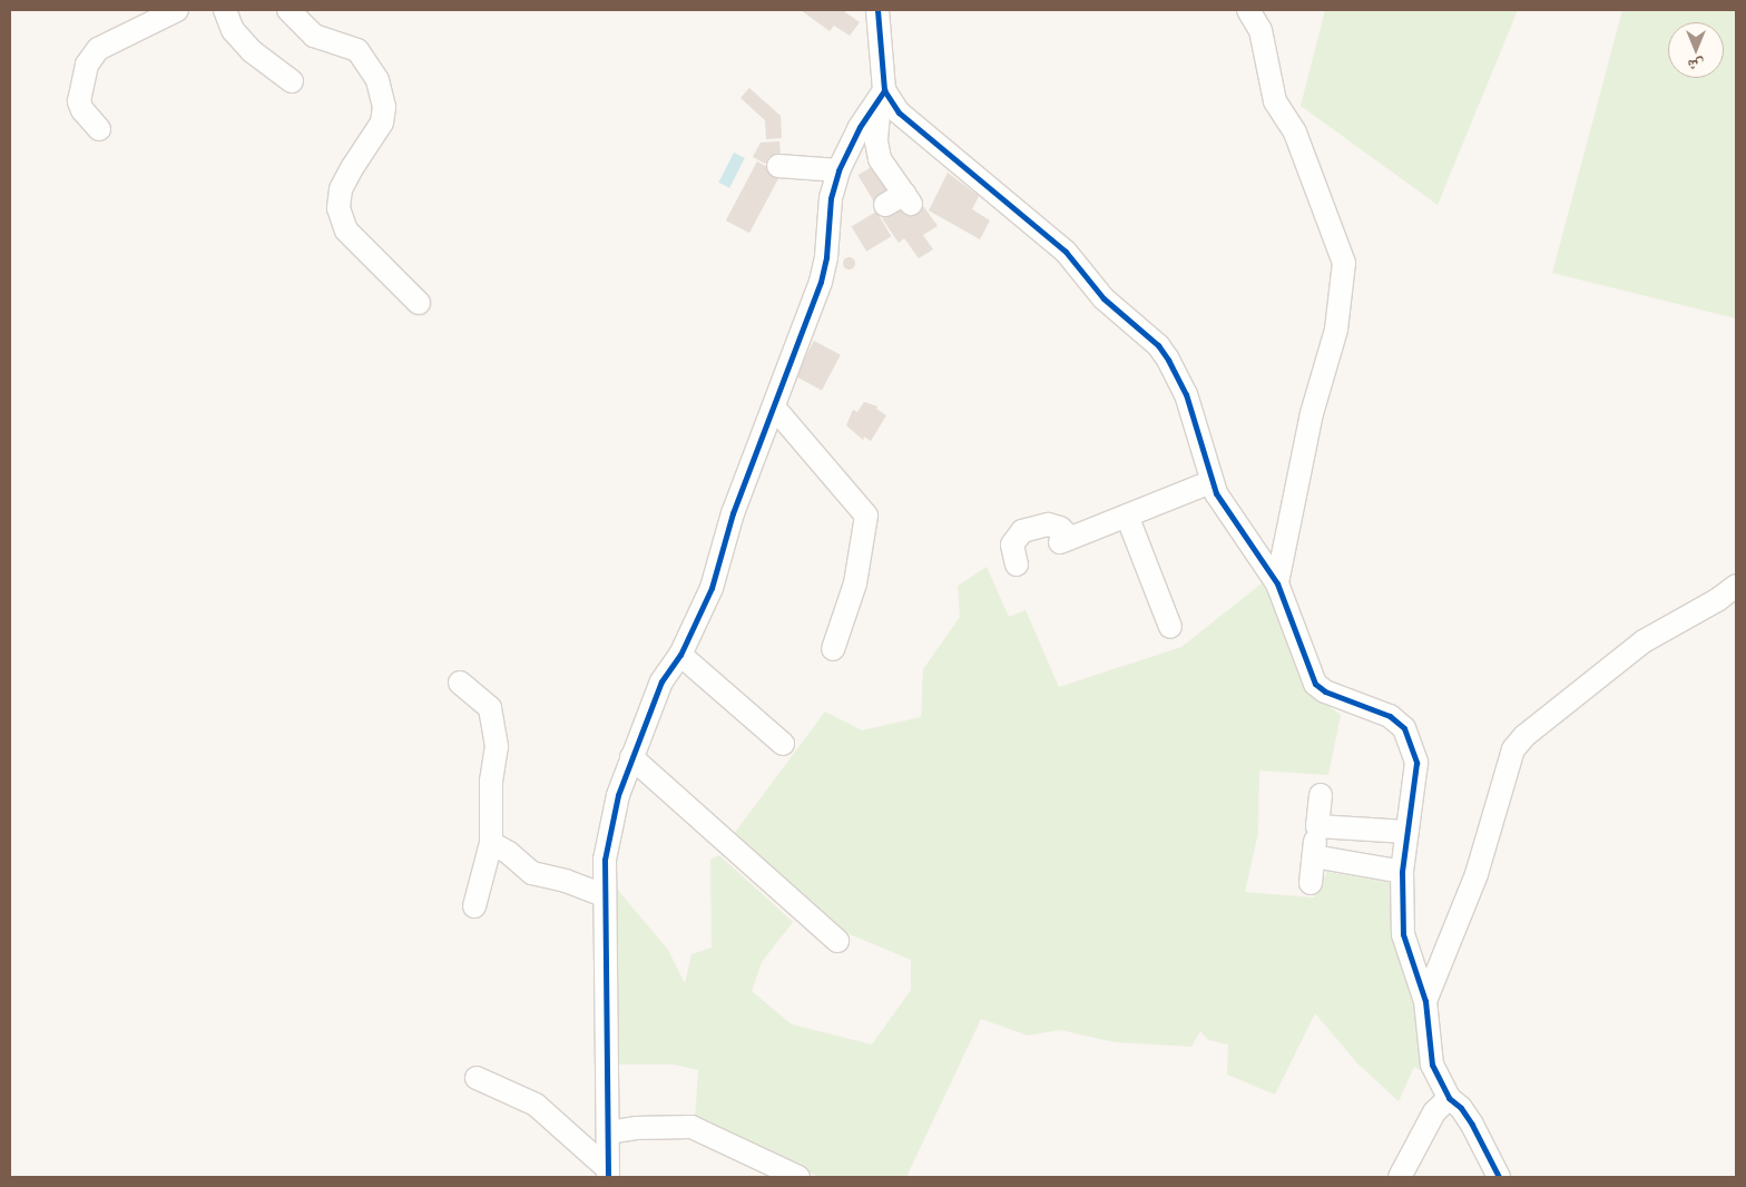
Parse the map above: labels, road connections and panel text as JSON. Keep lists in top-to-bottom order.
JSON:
{
  "north": "bottom"
}
